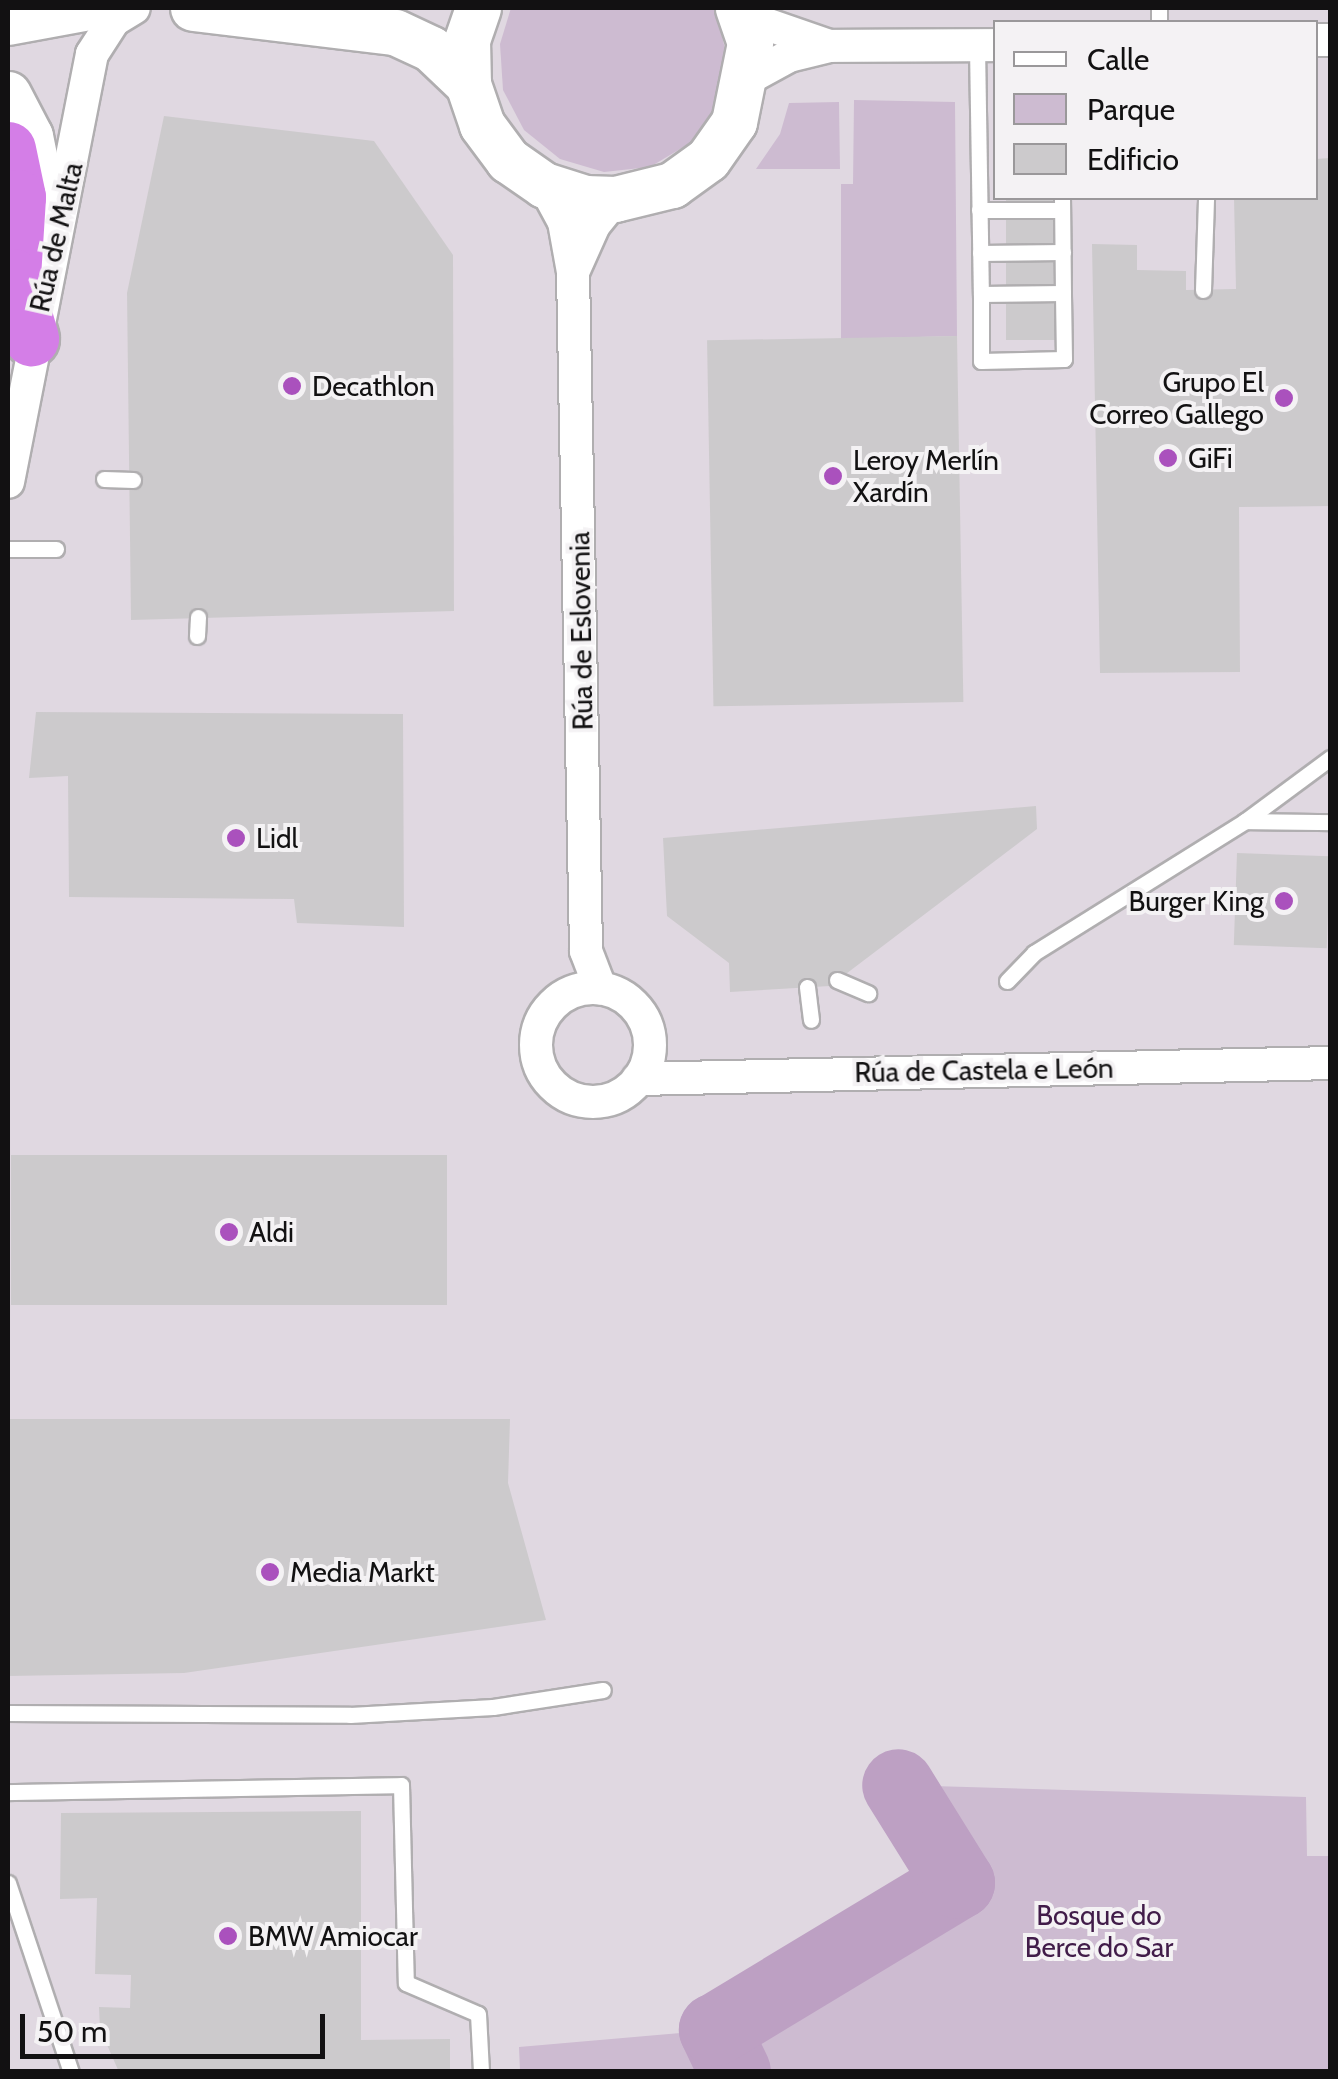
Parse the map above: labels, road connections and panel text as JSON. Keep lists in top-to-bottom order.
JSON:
{
  "streets": {
    "street": ["Rúa de Malta", "Rúa de Eslovenia", "Rúa de Castela e León"]
  },
  "crossings": [
    ["Rúa de Eslovenia", "Rúa de Castela e León"]
  ],
  "parks": ["Bosque do Berce do Sar"],
  "places": [
    "Decathlon",
    "Grupo El Correo Gallego",
    "GiFi",
    "Leroy Merlín Xardín",
    "Lidl",
    "Burger King",
    "Aldi",
    "Media Markt",
    "BMW Amiocar"
  ],
  "legend": ["Calle", "Parque", "Edificio"],
  "scale_bar": "50 m"
}
